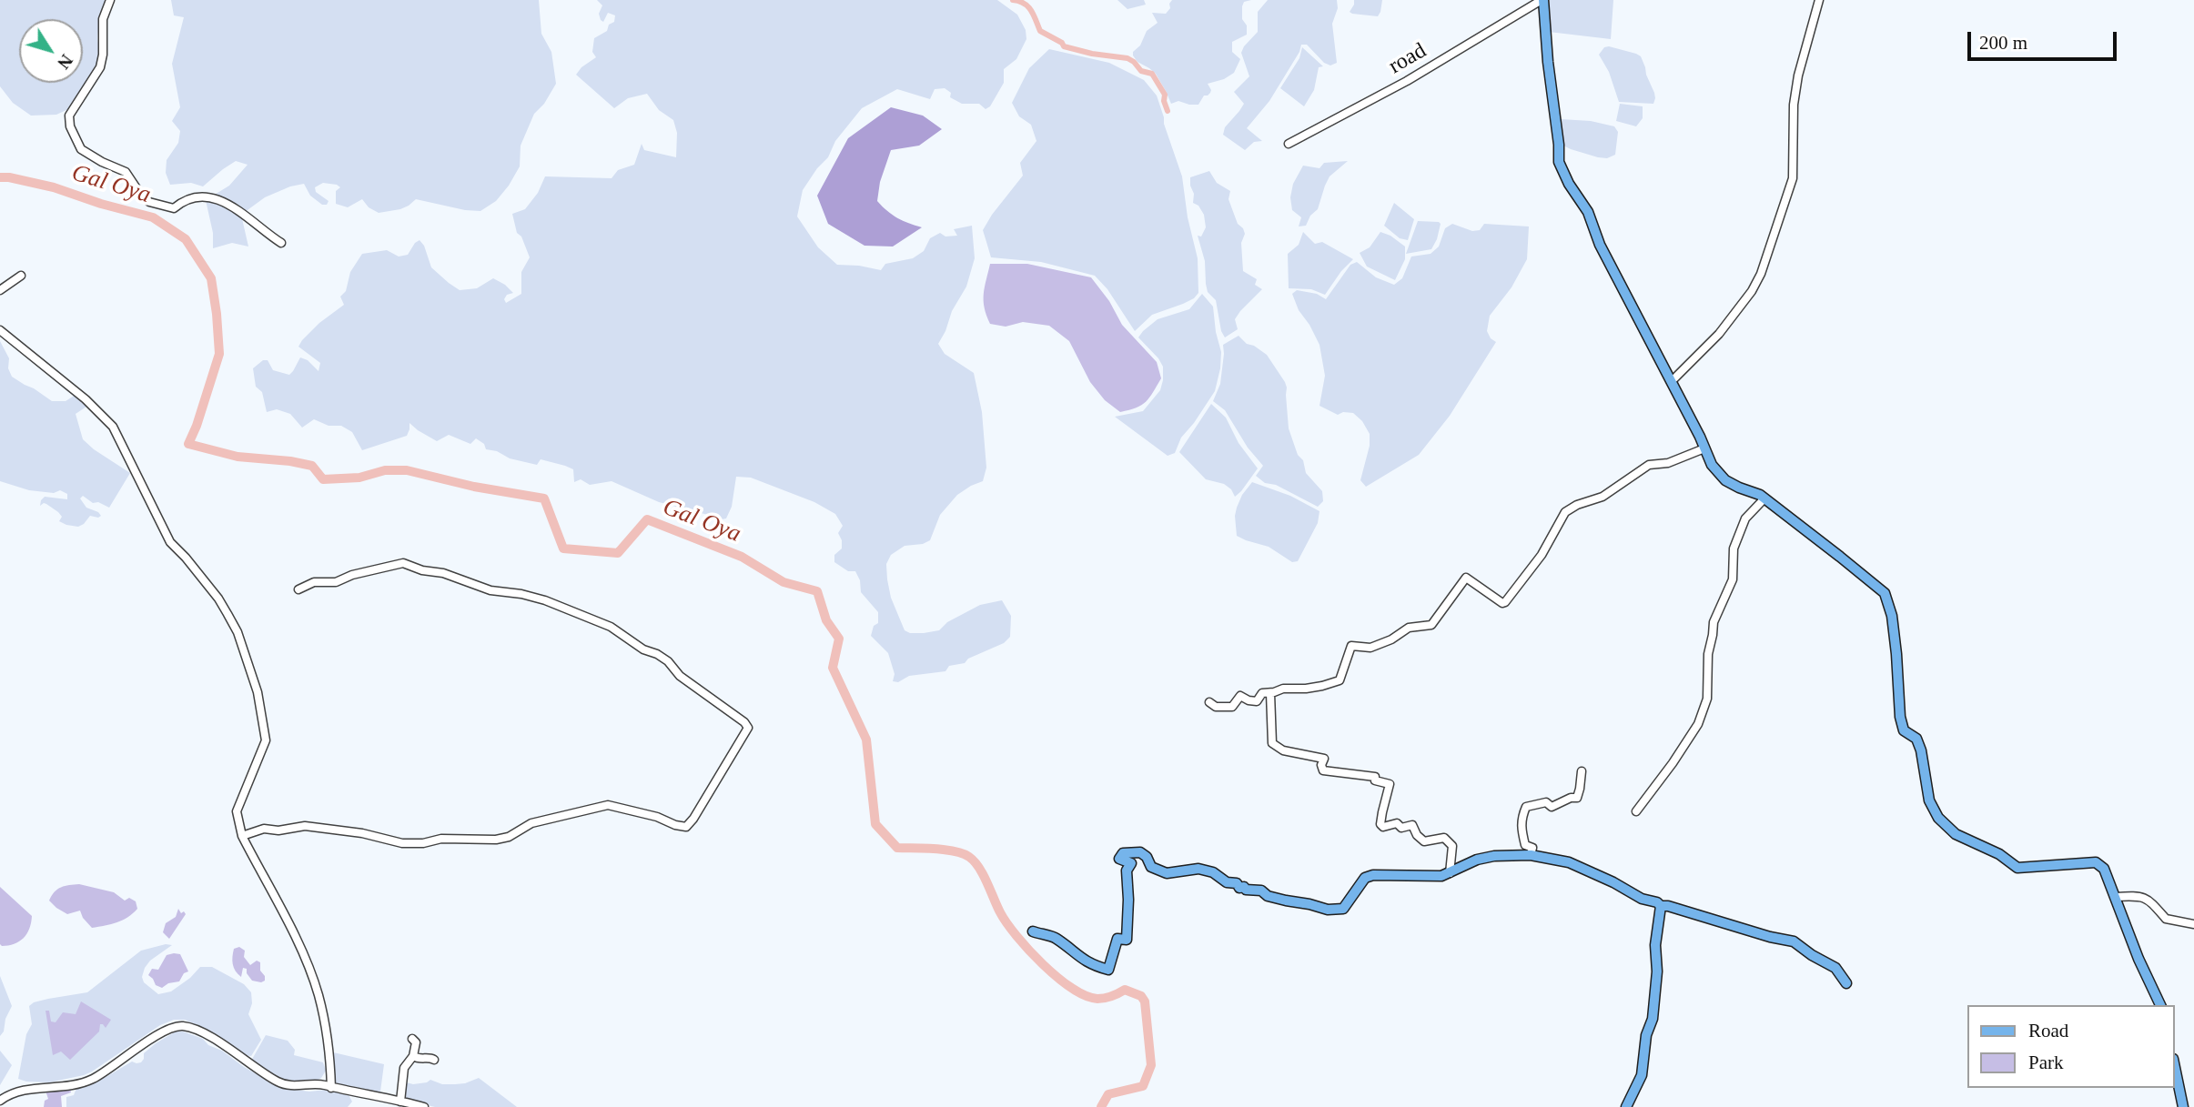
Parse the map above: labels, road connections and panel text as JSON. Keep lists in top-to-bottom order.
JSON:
{
  "streets": {
    "street": ["road"]
  },
  "water": ["Gal Oya"],
  "legend": ["Road", "Park"],
  "scale_bar": "200 m",
  "north": "bottom right"
}
